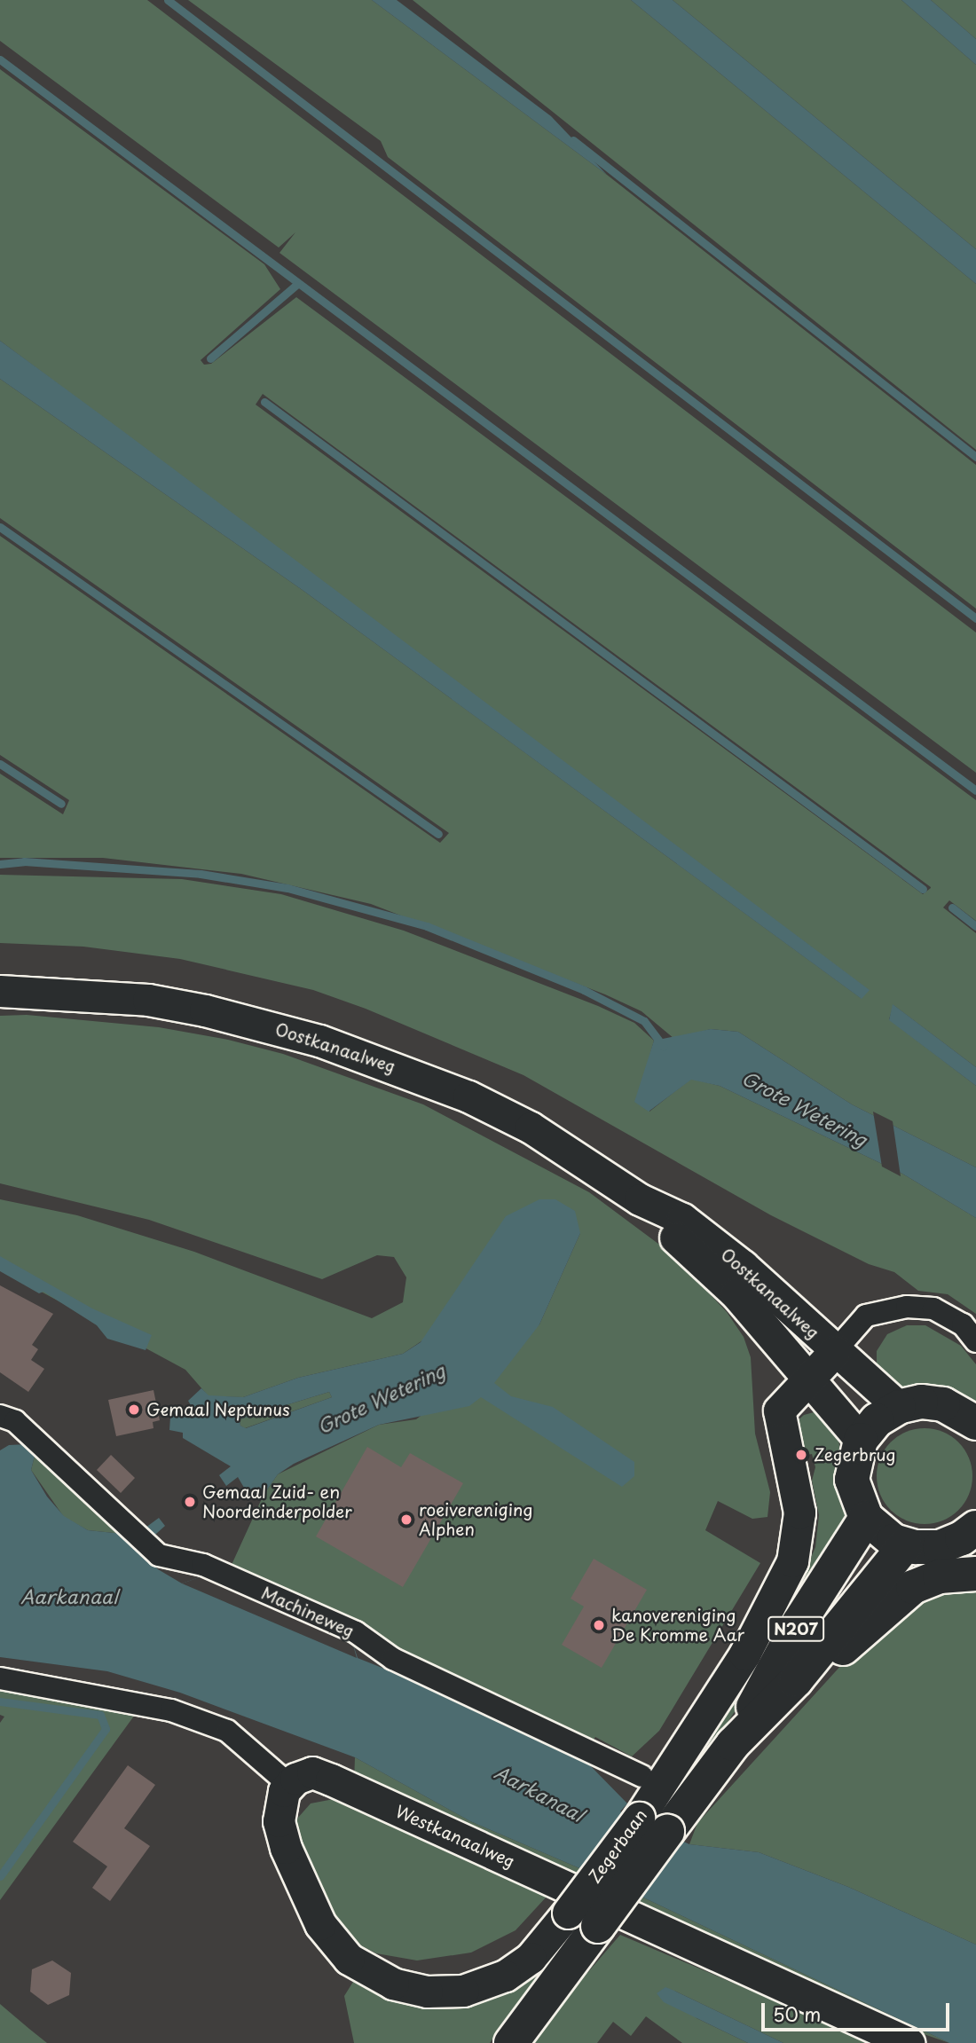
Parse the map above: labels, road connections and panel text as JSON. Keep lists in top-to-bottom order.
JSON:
{
  "streets": {
    "main road": ["N207", "Zegerbaan"],
    "street": ["Oostkanaalweg", "Machineweg", "Westkanaalweg"]
  },
  "crossings": [
    ["Oostkanaalweg", "Zegerbaan"],
    ["N207", "Zegerbaan"],
    ["Westkanaalweg", "Zegerbaan"]
  ],
  "water": ["Grote Wetering", "Aarkanaal"],
  "places": [
    "Gemaal Neptunus",
    "Zegerbrug",
    "Gemaal Zuid- en Noordeinderpolder",
    "roeivereniging Alphen",
    "kanovereniging De Kromme Aar"
  ],
  "scale_bar": "50 m"
}
